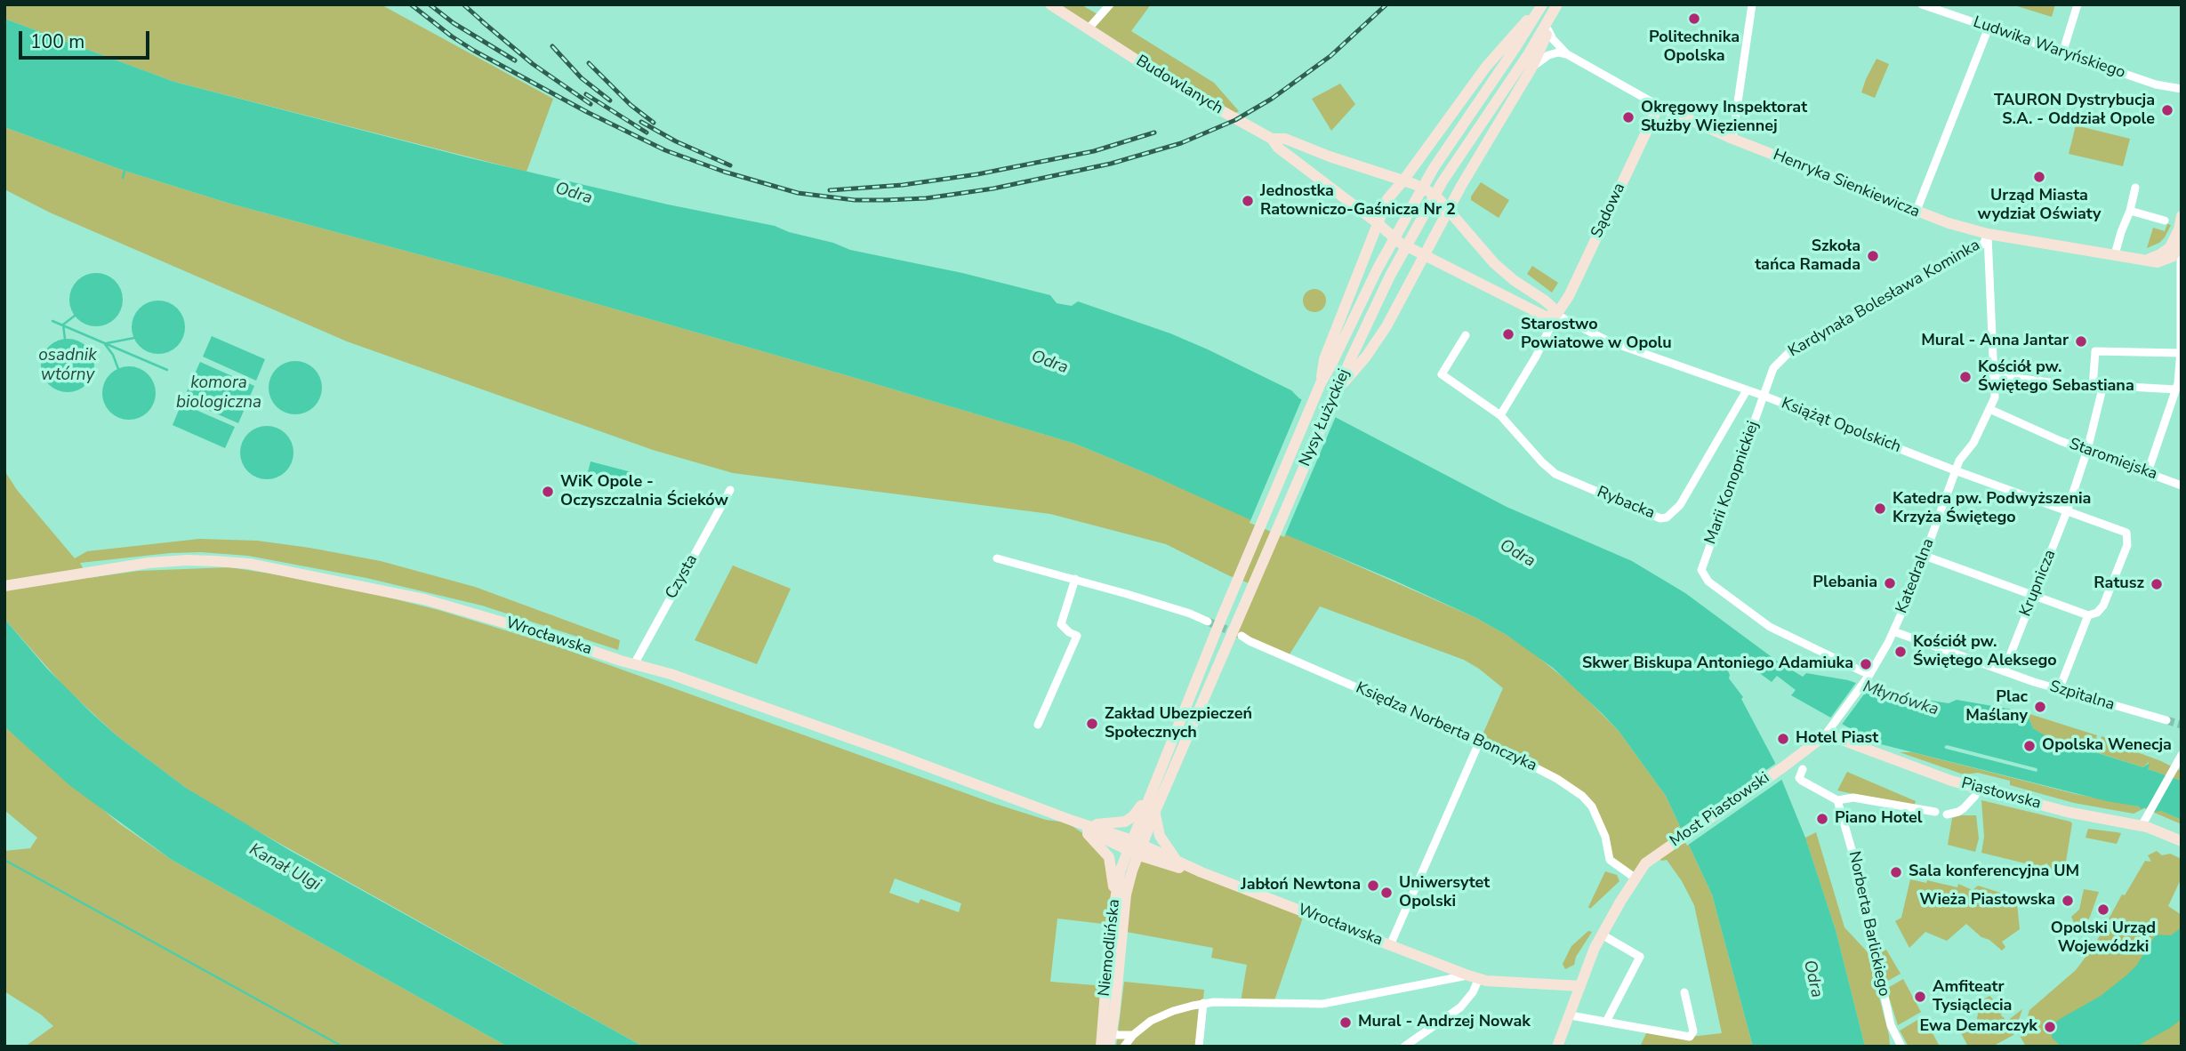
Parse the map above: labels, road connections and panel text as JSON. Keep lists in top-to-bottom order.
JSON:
{
  "streets": {
    "main road": [
      "Budowlanych",
      "Henryka Sienkiewicza",
      "Sądowa",
      "Nysy Łużyckiej",
      "Książąt Opolskich",
      "Wrocławska",
      "Piastowska",
      "Most Piastowski",
      "Niemodlińska"
    ],
    "street": [
      "Ludwika Waryńskiego",
      "Kardynała Bolesława Kominka",
      "Staromiejska",
      "Marii Konopnickiej",
      "Rybacka",
      "Katedralna",
      "Czysta",
      "Krupnicza",
      "Szpitalna",
      "Księdza Norberta Bonczyka",
      "Norberta Barlickiego"
    ]
  },
  "crossings": [
    ["Budowlanych", "Książąt Opolskich"],
    ["Henryka Sienkiewicza", "Sądowa"],
    ["Henryka Sienkiewicza", "Kardynała Bolesława Kominka"],
    ["Sądowa", "Książąt Opolskich"],
    ["Kardynała Bolesława Kominka", "Książąt Opolskich"],
    ["Kardynała Bolesława Kominka", "Marii Konopnickiej"],
    ["Kardynała Bolesława Kominka", "Katedralna"],
    ["Nysy Łużyckiej", "Wrocławska"],
    ["Nysy Łużyckiej", "Księdza Norberta Bonczyka"],
    ["Nysy Łużyckiej", "Niemodlińska"],
    ["Książąt Opolskich", "Marii Konopnickiej"],
    ["Książąt Opolskich", "Rybacka"],
    ["Książąt Opolskich", "Katedralna"],
    ["Książąt Opolskich", "Krupnicza"],
    ["Staromiejska", "Katedralna"],
    ["Staromiejska", "Krupnicza"],
    ["Marii Konopnickiej", "Katedralna"],
    ["Katedralna", "Szpitalna"],
    ["Katedralna", "Piastowska"],
    ["Katedralna", "Most Piastowski"],
    ["Czysta", "Wrocławska"],
    ["Krupnicza", "Szpitalna"],
    ["Wrocławska", "Most Piastowski"],
    ["Wrocławska", "Niemodlińska"],
    ["Księdza Norberta Bonczyka", "Most Piastowski"],
    ["Piastowska", "Most Piastowski"]
  ],
  "water": [
    "Odra",
    "osadnik wtórny",
    "komora biologiczna",
    "Młynówka",
    "Kanał Ulgi"
  ],
  "places": [
    "Politechnika Opolska",
    "TAURON Dystrybucja S.A. - Oddział Opole",
    "Okręgowy Inspektorat Służby Więziennej",
    "Urząd Miasta wydział Oświaty",
    "Jednostka Ratowniczo-Gaśnicza Nr 2",
    "Szkoła tańca Ramada",
    "Starostwo Powiatowe w Opolu",
    "Mural - Anna Jantar",
    "Kościół pw. Świętego Sebastiana",
    "WiK Opole - Oczyszczalnia Ścieków",
    "Katedra pw. Podwyższenia Krzyża Świętego",
    "Plebania",
    "Ratusz",
    "Kościół pw. Świętego Aleksego",
    "Skwer Biskupa Antoniego Adamiuka",
    "Plac Maślany",
    "Zakład Ubezpieczeń Społecznych",
    "Hotel Piast",
    "Opolska Wenecja",
    "Piano Hotel",
    "Sala konferencyjna UM",
    "Jabłoń Newtona",
    "Uniwersytet Opolski",
    "Wieża Piastowska",
    "Opolski Urząd Wojewódzki",
    "Amfiteatr Tysiąclecia",
    "Mural - Andrzej Nowak",
    "Ewa Demarczyk"
  ],
  "scale_bar": "100 m"
}
